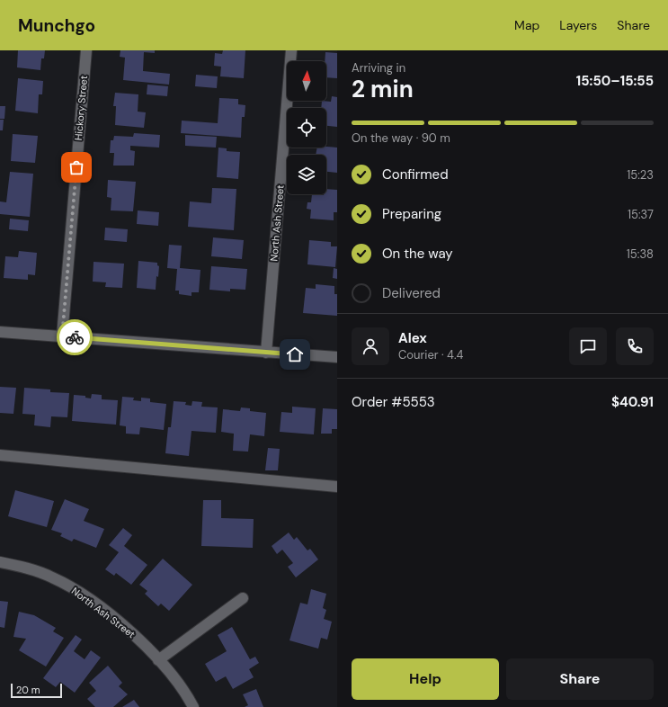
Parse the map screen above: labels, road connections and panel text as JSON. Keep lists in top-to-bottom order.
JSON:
{
  "streets": {
    "street": ["Hickory Street", "North Ash Street"]
  },
  "scale_bar": "20 m",
  "north": "top",
  "page": {
    "header": "Munchgo",
    "nav": ["Map", "Layers", "Share"],
    "heading": ["2 min", "Arriving in", "15:50–15:55"],
    "panel": [
      "Alex",
      "Courier · 4.4",
      "Order #5553",
      "$40.91"
    ],
    "bar": "On the way · 90 m",
    "list": [
      ["Confirmed", "15:23"],
      ["Preparing", "15:37"],
      ["On the way", "15:38"],
      "Delivered"
    ],
    "buttons": ["Help", "Share"],
    "scale": "20 m"
  }
}
